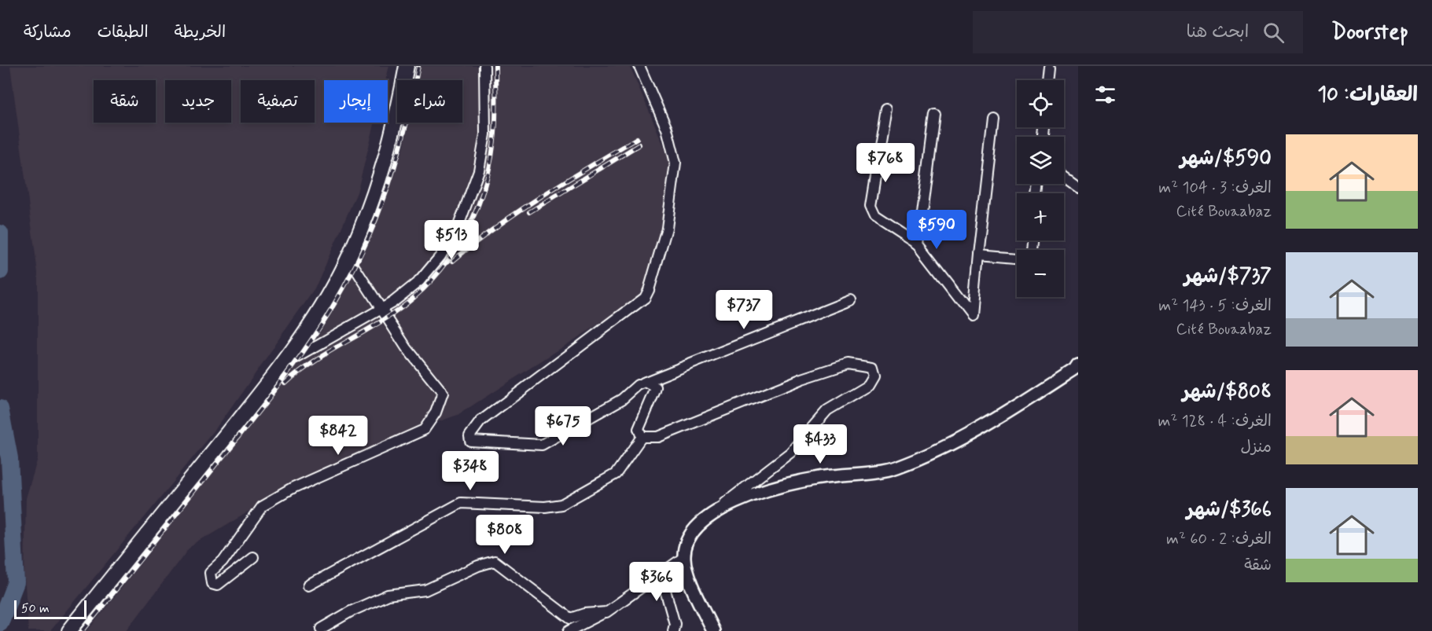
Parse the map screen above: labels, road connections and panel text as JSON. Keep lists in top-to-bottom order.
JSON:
{
  "scale_bar": "50 m",
  "page": {
    "header": "Doorstep",
    "search": "ابحث هنا",
    "nav": ["الخريطة", "الطبقات", "مشاركة"],
    "heading": "العقارات: 10",
    "map_buttons": ["+", "−"],
    "chip": [
      "شراء",
      "إيجار",
      "تصفية",
      "جديد",
      "شقة"
    ],
    "list": [
      {
        "name": "$590/شهر",
        "note": "الغرف: 3 · 104 m² · Cité Bouaabaz"
      },
      {
        "name": "$737/شهر",
        "note": "الغرف: 5 · 143 m² · Cité Bouaabaz"
      },
      {
        "name": "$808/شهر",
        "note": "الغرف: 4 · 128 m² · منزل"
      },
      {
        "name": "$366/شهر",
        "note": "الغرف: 2 · 60 m² · شقة"
      }
    ],
    "price": [
      "$768",
      "$590",
      "$513",
      "$737",
      "$675",
      "$842",
      "$433",
      "$348",
      "$808",
      "$366"
    ],
    "scale": "50 m"
  }
}
